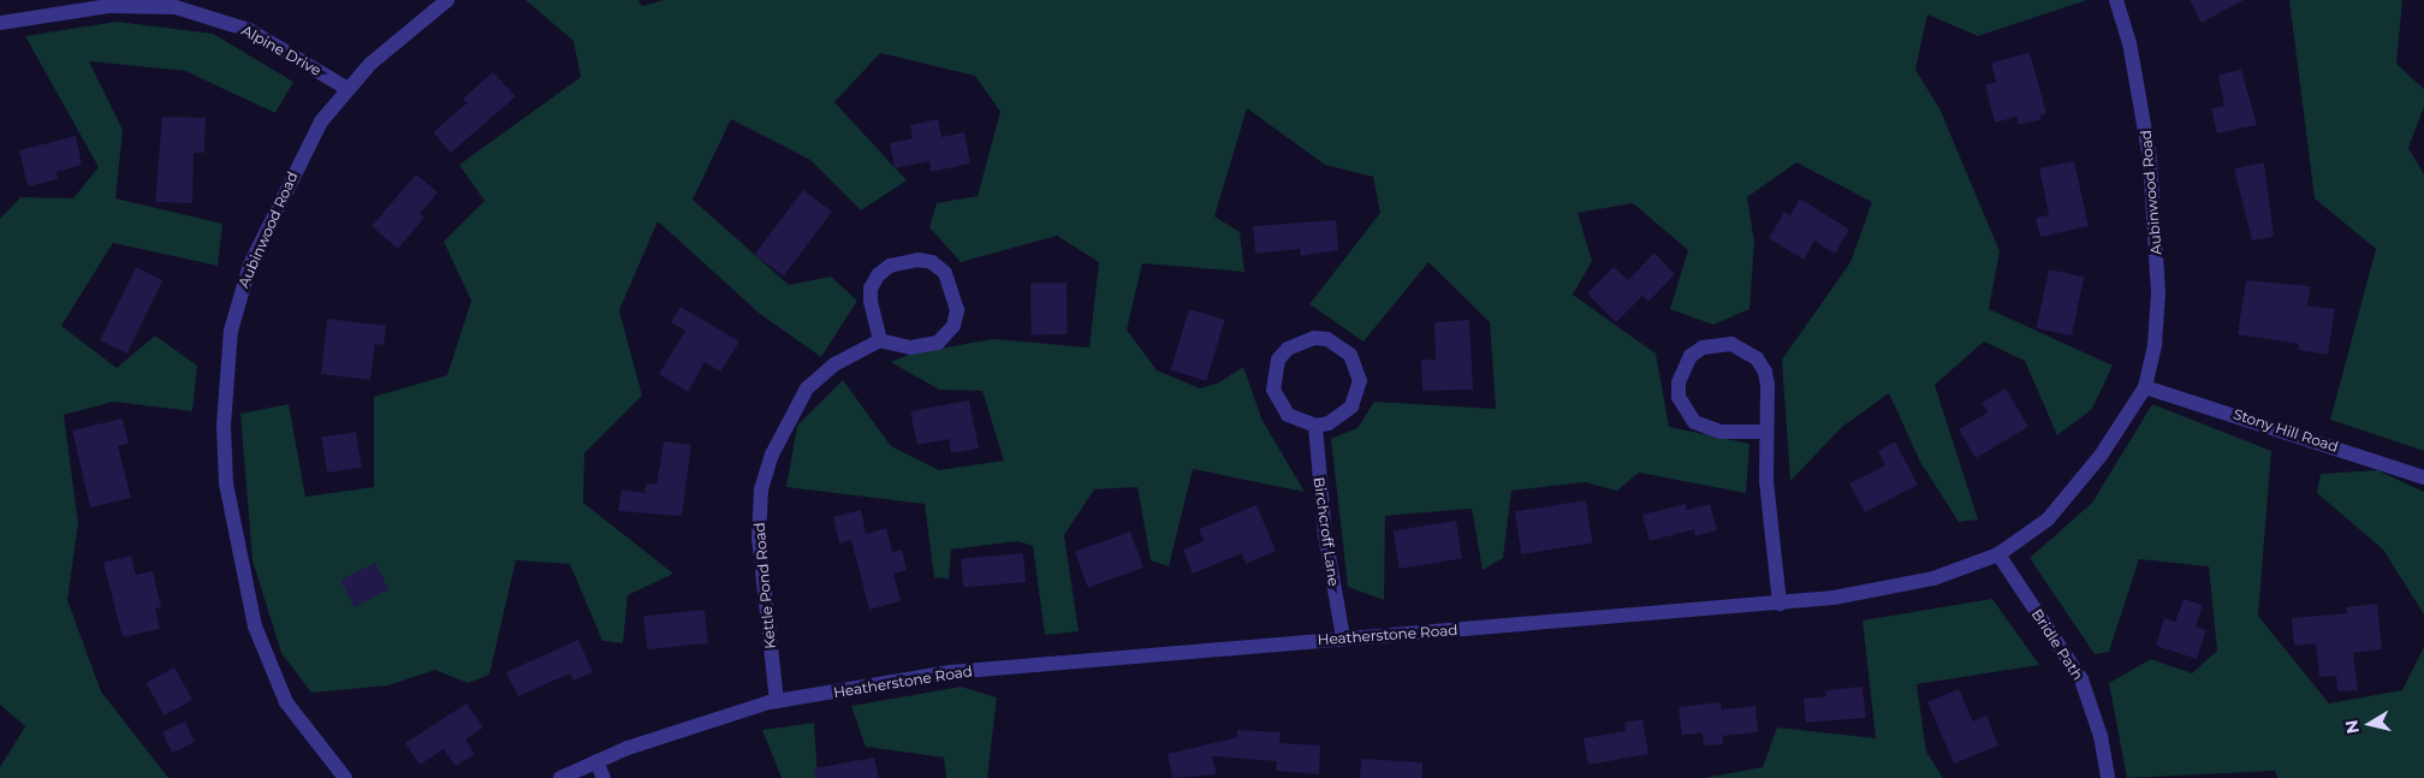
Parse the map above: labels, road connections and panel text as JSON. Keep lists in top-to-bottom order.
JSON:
{
  "streets": {
    "street": [
      "Alpine Drive",
      "Aubinwood Road",
      "Stony Hill Road",
      "Birchcroff Lane",
      "Kettle Pond Road",
      "Heatherstone Road",
      "Bridle Path"
    ]
  },
  "crossings": [
    ["Alpine Drive", "Aubinwood Road"],
    ["Aubinwood Road", "Stony Hill Road"],
    ["Aubinwood Road", "Heatherstone Road"],
    ["Stony Hill Road", "Heatherstone Road"],
    ["Birchcroff Lane", "Heatherstone Road"],
    ["Kettle Pond Road", "Heatherstone Road"],
    ["Heatherstone Road", "Bridle Path"]
  ],
  "north": "left"
}
